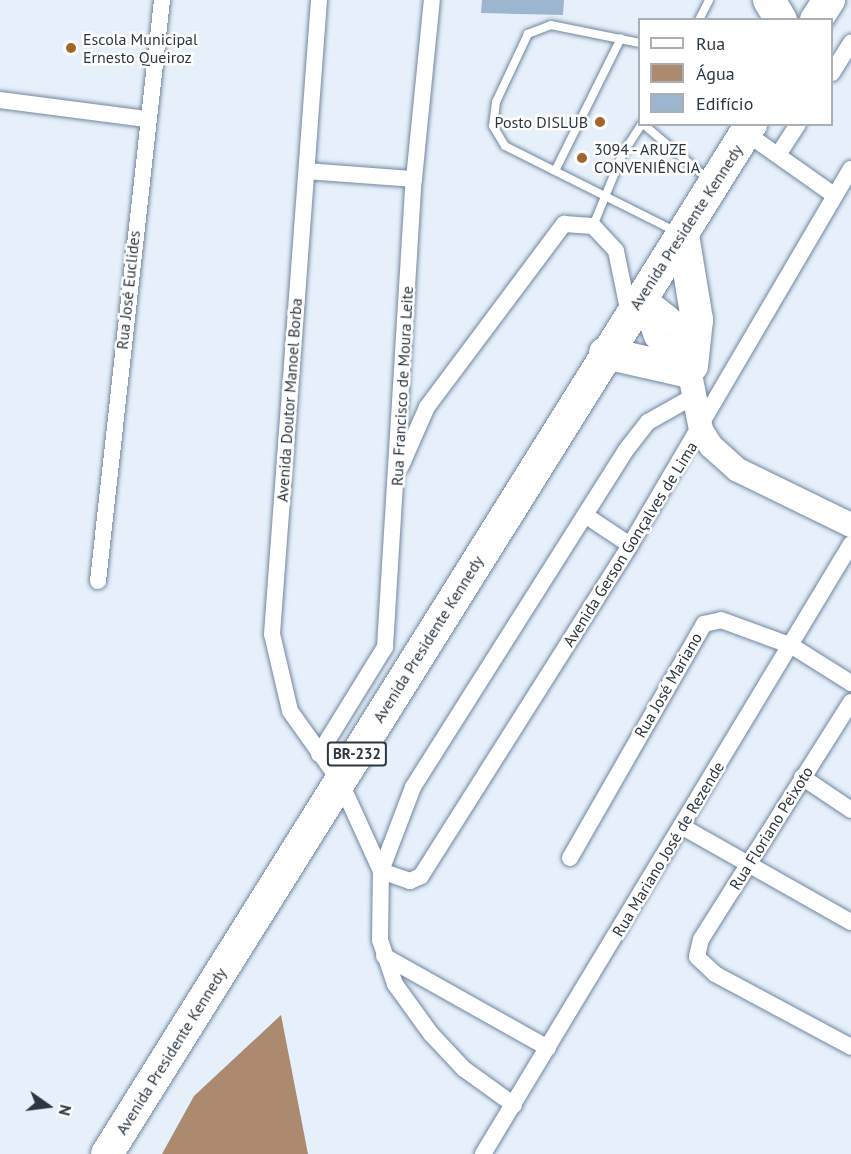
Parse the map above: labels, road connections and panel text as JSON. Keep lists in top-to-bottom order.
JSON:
{
  "streets": {
    "highway": ["Avenida Presidente Kennedy", "BR-232"],
    "street": [
      "Rua José Euclides",
      "Rua Francisco de Moura Leite",
      "Avenida Doutor Manoel Borba",
      "Avenida Gerson Gonçalves de Lima",
      "Rua José Mariano",
      "Rua Floriano Peixoto",
      "Rua Mariano José de Rezende"
    ]
  },
  "crossings": [
    ["Avenida Presidente Kennedy", "Avenida Doutor Manoel Borba"],
    ["Rua Francisco de Moura Leite", "Avenida Doutor Manoel Borba"],
    ["Avenida Doutor Manoel Borba", "Avenida Gerson Gonçalves de Lima"],
    ["Rua José Mariano", "Rua Mariano José de Rezende"]
  ],
  "places": ["Escola Municipal Ernesto Queiroz", "Posto DISLUB", "3094 - ARUZE CONVENIÊNCIA"],
  "legend": ["Rua", "Água", "Edifício"],
  "north": "right"
}
